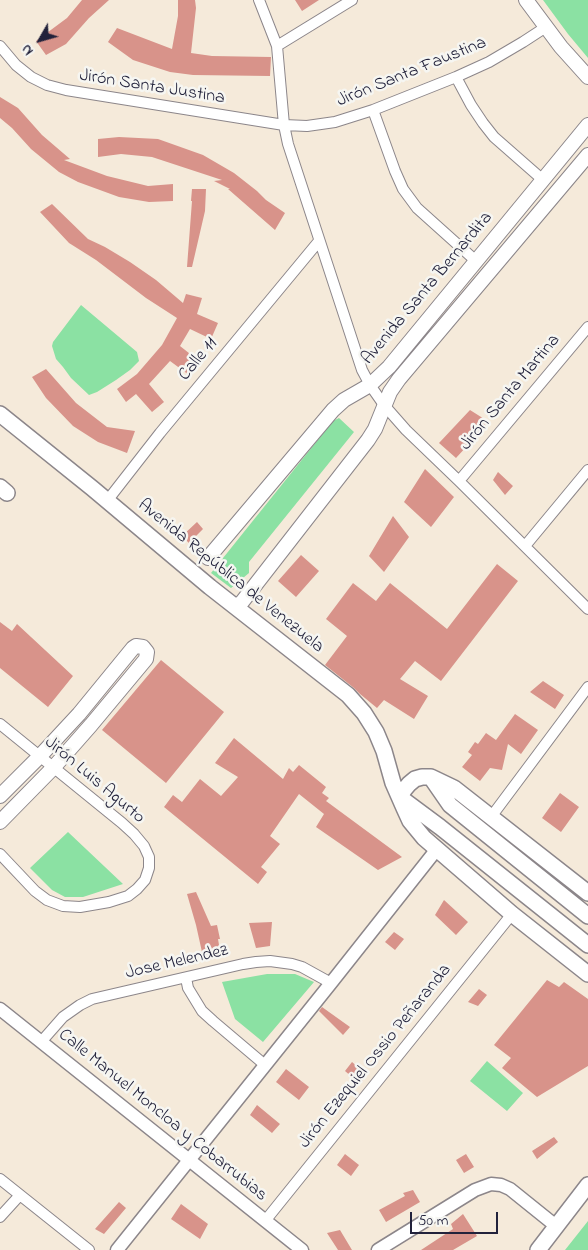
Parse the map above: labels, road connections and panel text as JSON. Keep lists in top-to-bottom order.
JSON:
{
  "streets": {
    "main road": ["Avenida Santa Bernardita", "Avenida República de Venezuela"],
    "street": [
      "Jirón Santa Faustina",
      "Jirón Santa Justina",
      "Calle 11",
      "Jirón Santa Martina",
      "Jirón Luis Agurto",
      "Jose Melendez",
      "Jirón Ezequiel Ossio Peñaranda",
      "Calle Manuel Moncloa y Cobarrubias"
    ]
  },
  "crossings": [
    ["Jirón Santa Faustina", "Jirón Santa Justina"],
    ["Avenida Santa Bernardita", "Avenida República de Venezuela"],
    ["Calle 11", "Avenida República de Venezuela"],
    ["Avenida República de Venezuela", "Jirón Ezequiel Ossio Peñaranda"],
    ["Jose Melendez", "Calle Manuel Moncloa y Cobarrubias"],
    ["Jirón Ezequiel Ossio Peñaranda", "Calle Manuel Moncloa y Cobarrubias"]
  ],
  "scale_bar": "50 m",
  "north": "bottom left"
}
